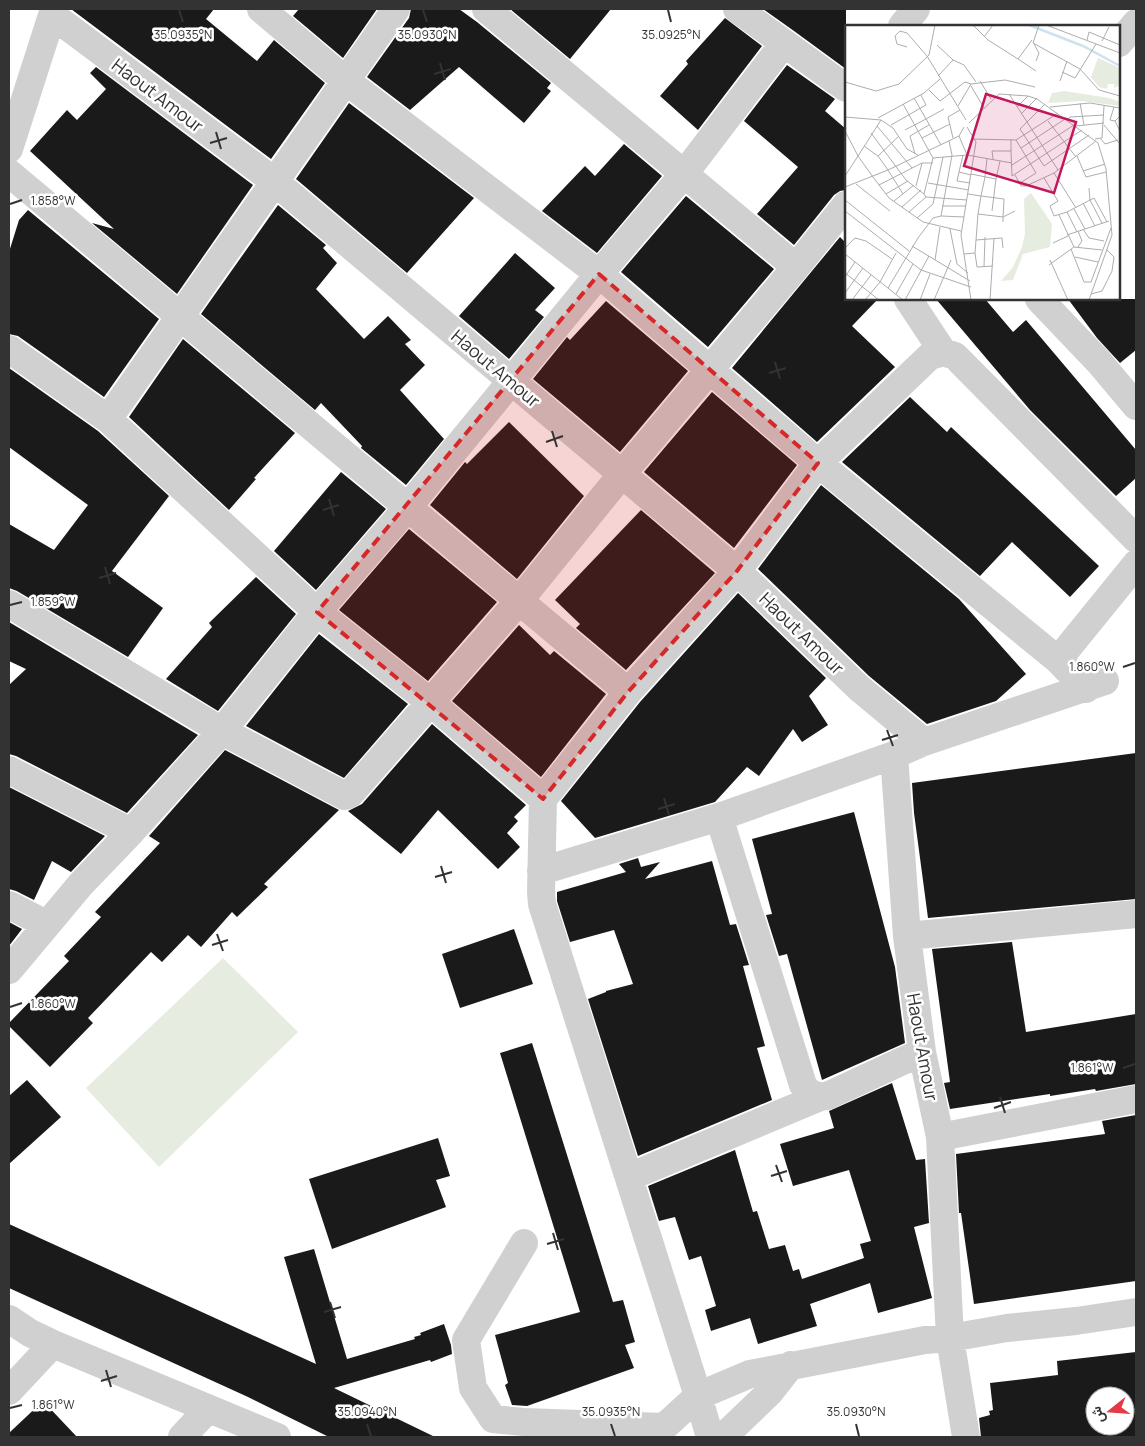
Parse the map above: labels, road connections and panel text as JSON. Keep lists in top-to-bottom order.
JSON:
{
  "streets": {
    "street": ["Haout Amour"]
  },
  "north": "left",
  "coordinates": [
    "35.0935°N",
    "35.0930°N",
    "35.0925°N",
    "1.858°W",
    "1.859°W",
    "1.860°W",
    "1.861°W",
    "35.0940°N"
  ]
}
